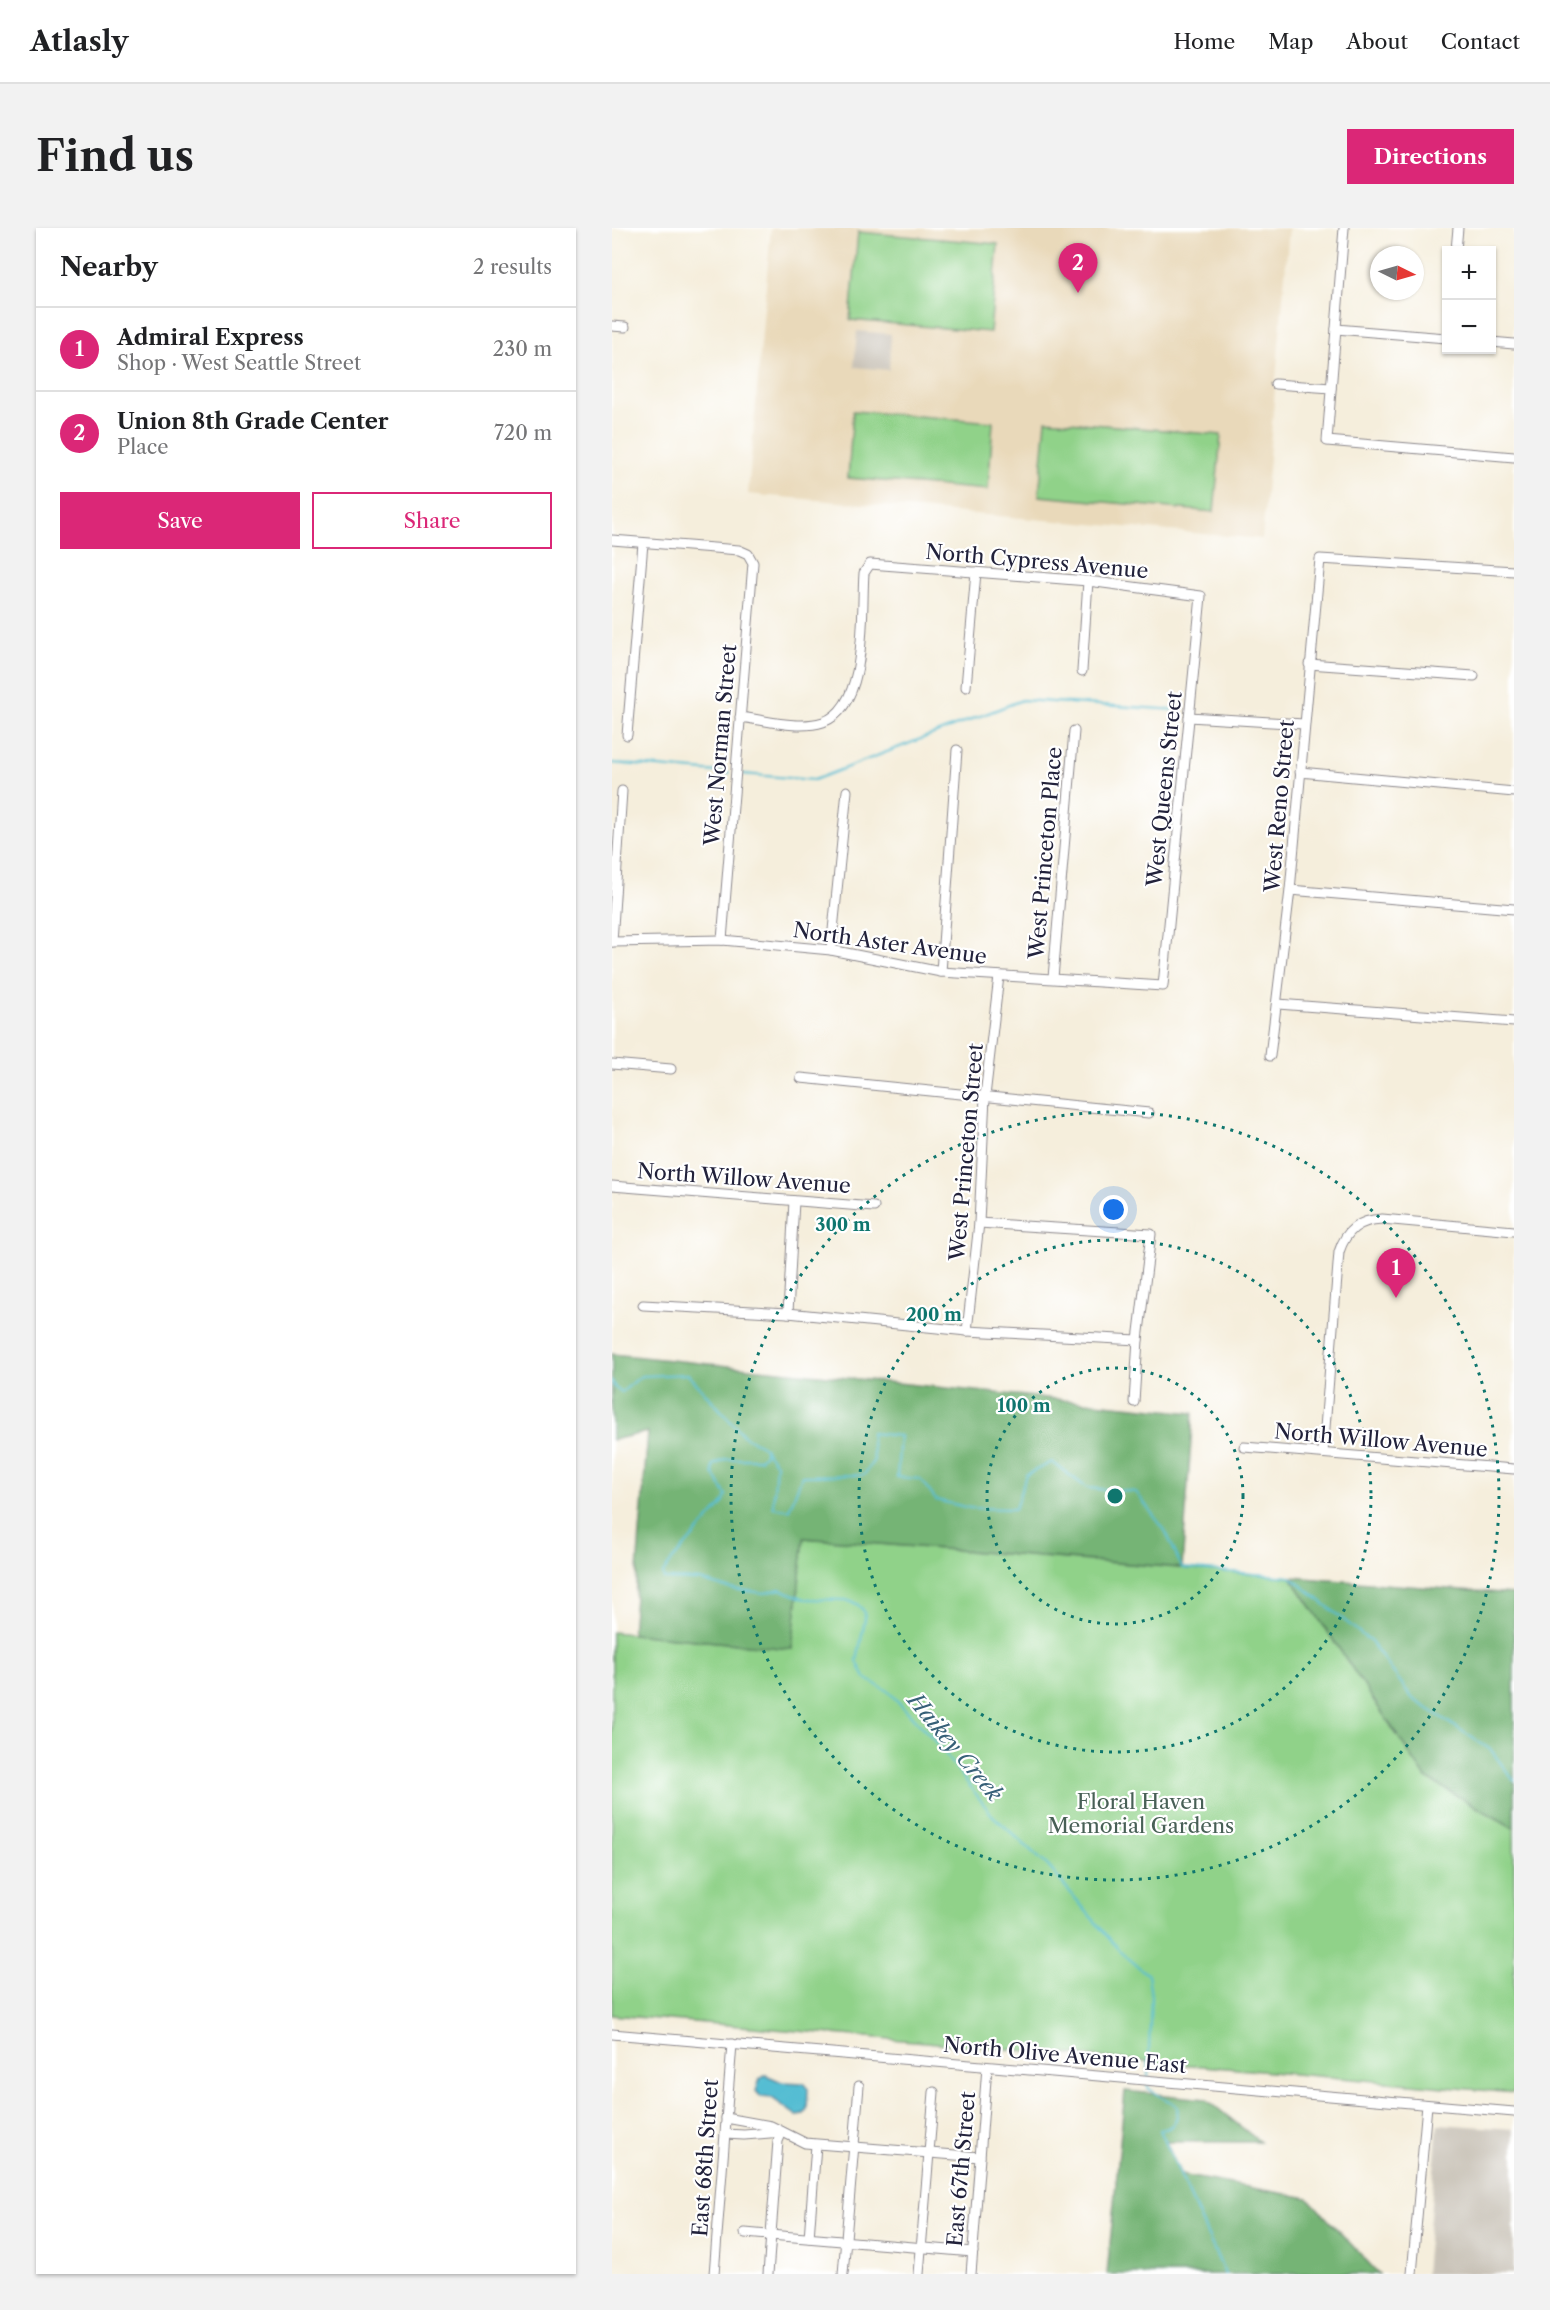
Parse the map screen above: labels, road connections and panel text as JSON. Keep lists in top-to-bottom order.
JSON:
{
  "streets": {
    "street": [
      "North Cypress Avenue",
      "West Norman Street",
      "West Queens Street",
      "West Reno Street",
      "West Princeton Place",
      "North Aster Avenue",
      "West Princeton Street",
      "North Willow Avenue",
      "North Olive Avenue East",
      "East 68th Street",
      "East 67th Street"
    ]
  },
  "crossings": [
    ["North Cypress Avenue", "West Norman Street"],
    ["North Cypress Avenue", "West Queens Street"],
    ["West Norman Street", "North Aster Avenue"],
    ["West Queens Street", "North Aster Avenue"],
    ["West Princeton Place", "North Aster Avenue"],
    ["North Aster Avenue", "West Princeton Street"],
    ["North Olive Avenue East", "East 68th Street"],
    ["North Olive Avenue East", "East 67th Street"]
  ],
  "water": ["Haikey Creek"],
  "parks": ["Floral Haven Memorial Gardens"],
  "north": "right",
  "page": {
    "header": "Atlasly",
    "nav": [
      "Home",
      "Map",
      "About",
      "Contact"
    ],
    "buttons": [
      "Directions",
      ["Save", "Share"]
    ],
    "title": "Find us",
    "heading": ["Nearby", "2 results"],
    "pins": ["2", "1"],
    "map_buttons": ["+", "−"],
    "list": [
      {
        "mark": "1",
        "name": "Admiral Express",
        "note": "Shop · West Seattle Street",
        "value": "230 m"
      },
      {
        "mark": "2",
        "name": "Union 8th Grade Center",
        "note": "Place",
        "value": "720 m"
      }
    ]
  },
  "rings": ["300 m", "200 m", "100 m"]
}
